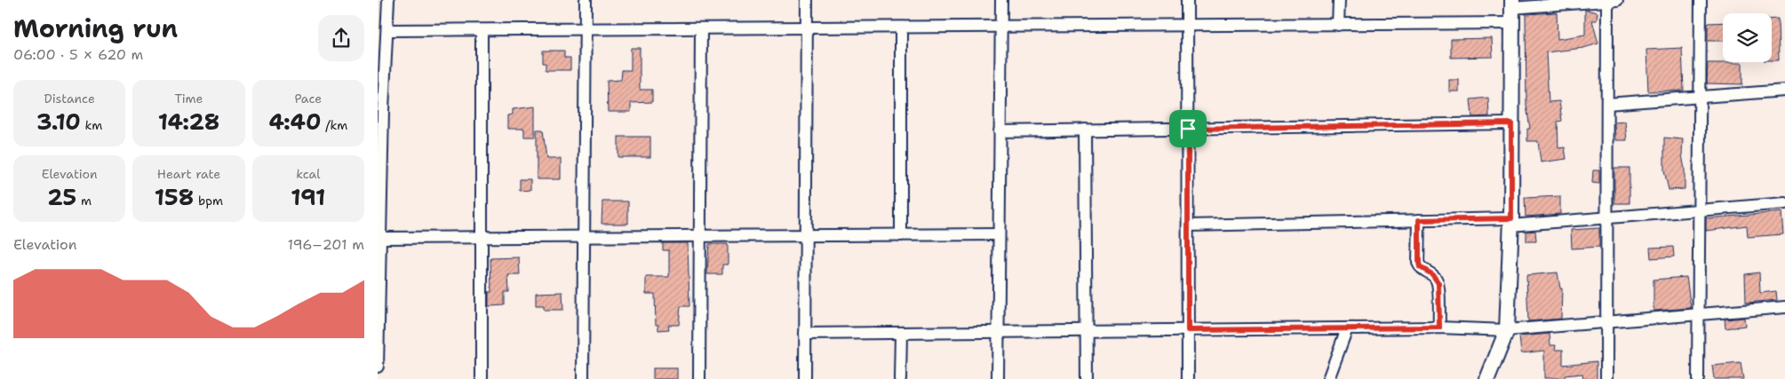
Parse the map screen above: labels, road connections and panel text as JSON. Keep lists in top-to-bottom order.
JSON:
{
  "page": {
    "heading": ["Morning run", "06:00 · 5 × 620 m"],
    "stats": [
      ["Distance", "3.10 km"],
      ["Time", "14:28"],
      ["Pace", "4:40 /km"],
      ["Elevation", "25 m"],
      ["Heart rate", "158 bpm"],
      ["kcal", "191"]
    ],
    "chart": ["Elevation", "196–201 m"]
  }
}
